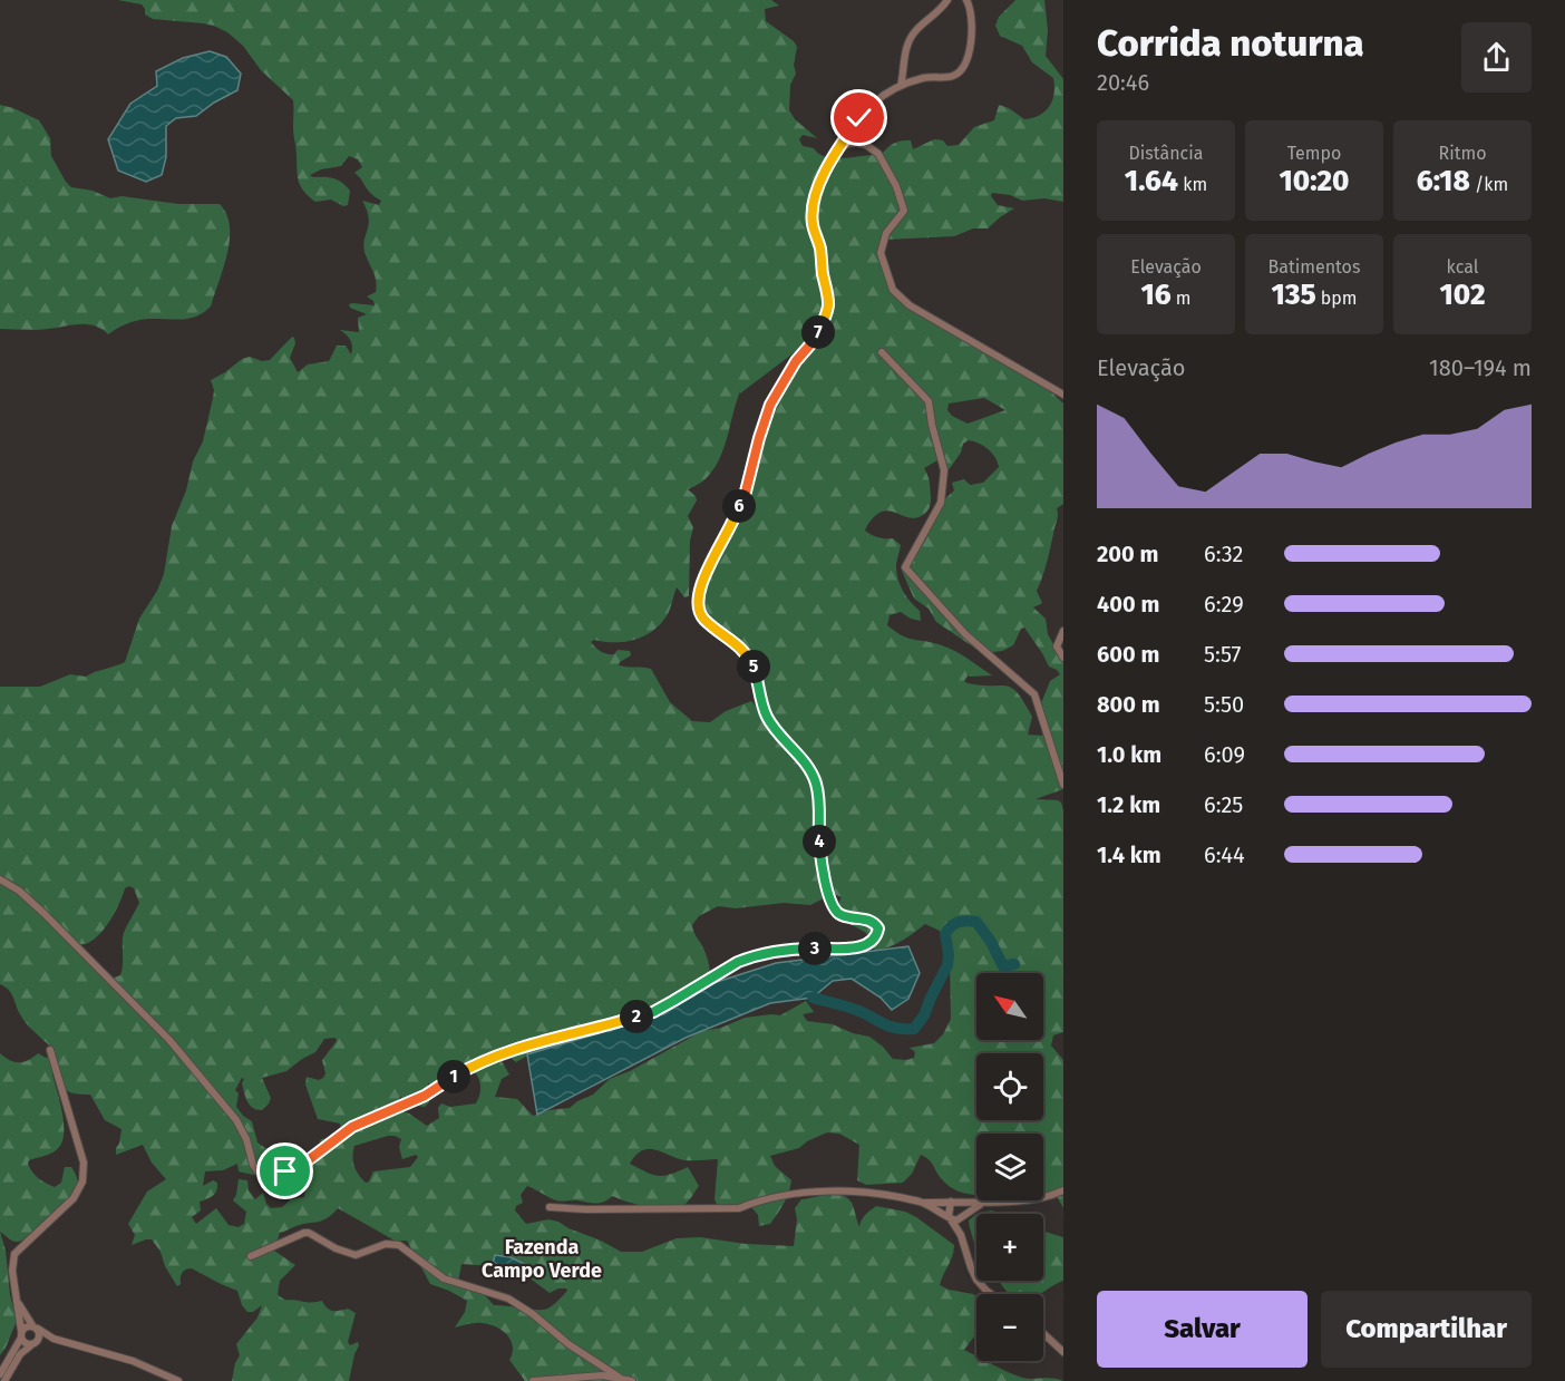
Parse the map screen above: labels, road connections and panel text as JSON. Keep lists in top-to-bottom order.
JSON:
{
  "districts": ["Fazenda Campo Verde"],
  "north": "top left",
  "page": {
    "heading": ["Corrida noturna", "20:46"],
    "stats": [
      ["Distância", "1.64 km"],
      ["Tempo", "10:20"],
      ["Ritmo", "6:18 /km"],
      ["Elevação", "16 m"],
      ["Batimentos", "135 bpm"],
      ["kcal", "102"]
    ],
    "pins": [
      "7",
      "6",
      "5",
      "4",
      "3",
      "2",
      "1"
    ],
    "chart": ["Elevação", "180–194 m"],
    "list": [
      {
        "name": "200 m",
        "note": "6:32"
      },
      {
        "name": "400 m",
        "note": "6:29"
      },
      {
        "name": "600 m",
        "note": "5:57"
      },
      {
        "name": "800 m",
        "note": "5:50"
      },
      {
        "name": "1.0 km",
        "note": "6:09"
      },
      {
        "name": "1.2 km",
        "note": "6:25"
      },
      {
        "name": "1.4 km",
        "note": "6:44"
      }
    ],
    "map_buttons": ["+", "−"],
    "buttons": ["Salvar", "Compartilhar"]
  }
}
